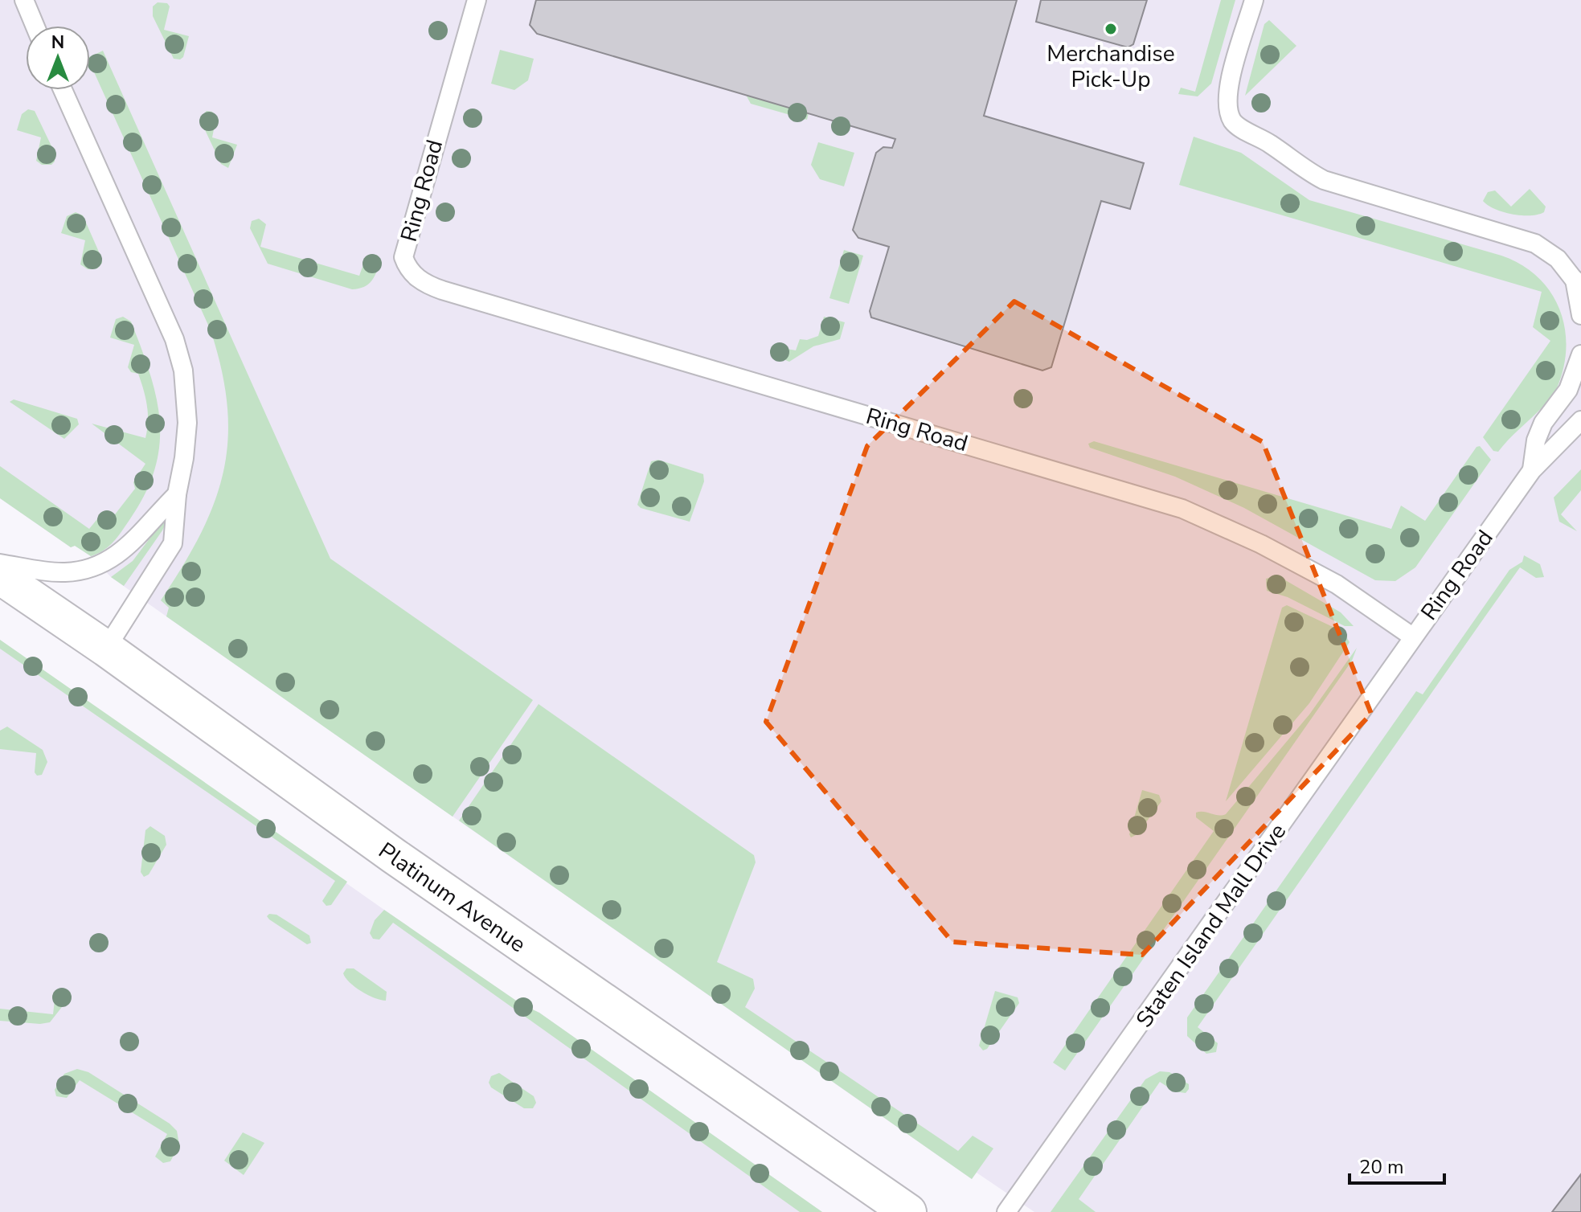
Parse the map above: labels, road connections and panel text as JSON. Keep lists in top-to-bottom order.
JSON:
{
  "streets": {
    "street": ["Platinum Avenue"],
    "lane": ["Ring Road", "Staten Island Mall Drive"]
  },
  "crossings": [
    ["Ring Road", "Staten Island Mall Drive"]
  ],
  "places": ["Merchandise Pick-Up"],
  "scale_bar": "20 m",
  "north": "top"
}
